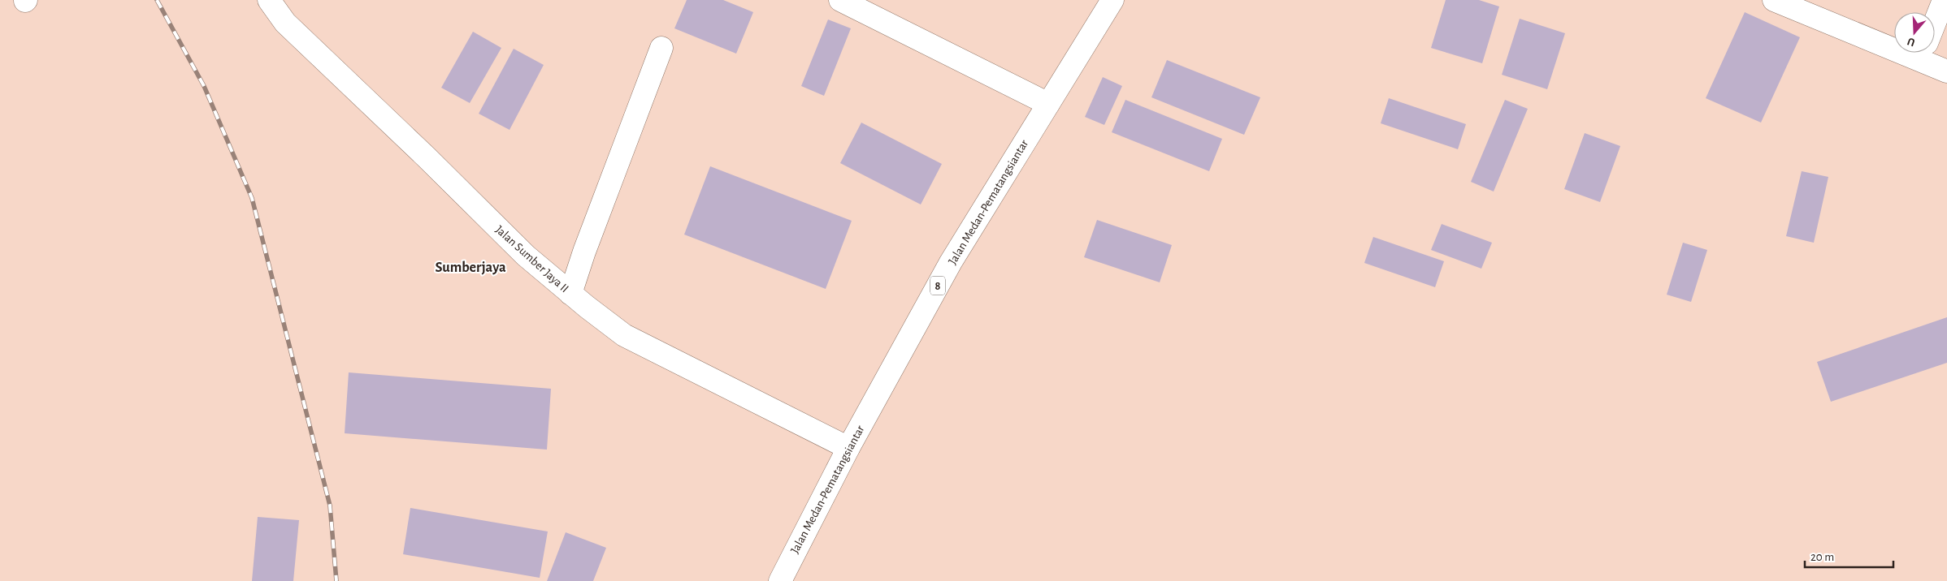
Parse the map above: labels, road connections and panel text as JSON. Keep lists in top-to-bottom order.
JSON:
{
  "streets": {
    "main road": ["Jalan Medan-Pematangsiantar", "Jalan Sumber Jaya II", "8"]
  },
  "crossings": [
    ["Jalan Medan-Pematangsiantar", "Jalan Sumber Jaya II"]
  ],
  "districts": ["Sumberjaya"],
  "scale_bar": "20 m",
  "north": "bottom"
}
